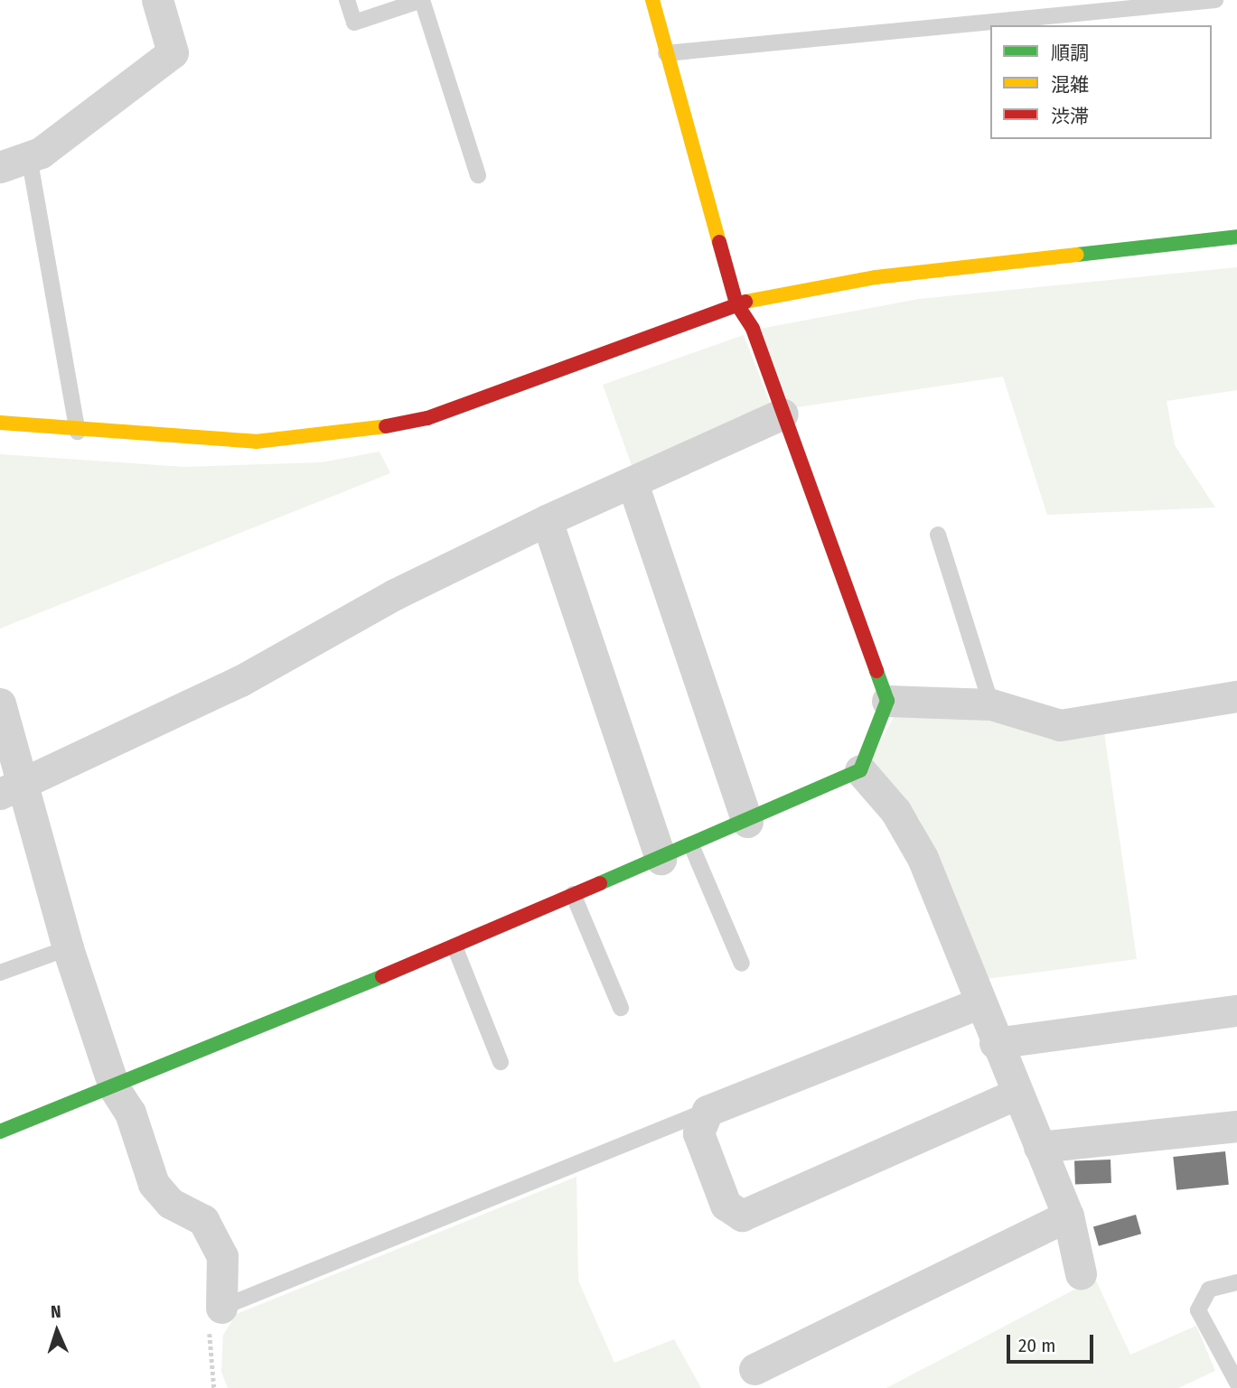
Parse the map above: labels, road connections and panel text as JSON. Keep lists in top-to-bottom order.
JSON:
{
  "legend": ["順調", "混雑", "渋滞"],
  "scale_bar": "20 m",
  "north": "top"
}
